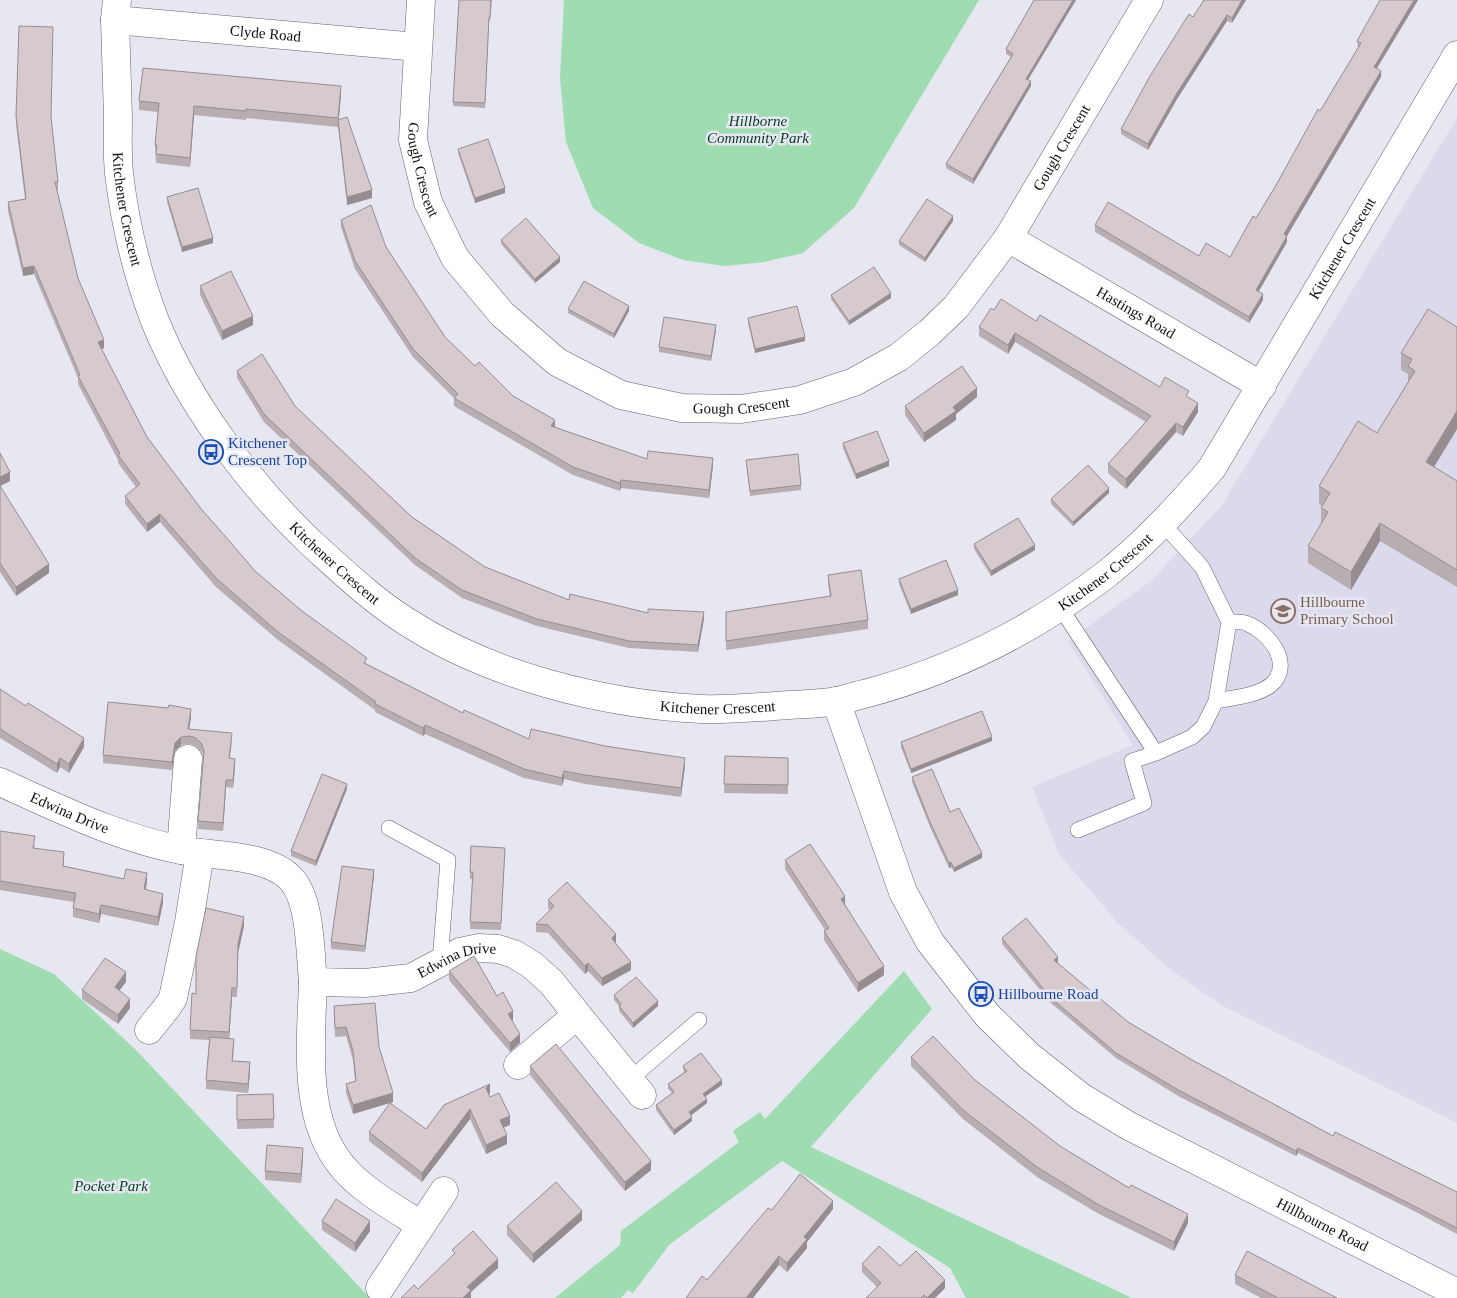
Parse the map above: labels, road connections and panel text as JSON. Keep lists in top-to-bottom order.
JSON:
{
  "streets": {
    "street": [
      "Clyde Road",
      "Gough Crescent",
      "Kitchener Crescent",
      "Hastings Road",
      "Edwina Drive",
      "Hillbourne Road"
    ]
  },
  "crossings": [
    ["Clyde Road", "Gough Crescent"],
    ["Clyde Road", "Kitchener Crescent"],
    ["Gough Crescent", "Hastings Road"],
    ["Kitchener Crescent", "Hastings Road"],
    ["Kitchener Crescent", "Hillbourne Road"]
  ],
  "parks": ["Hillborne Community Park", "Pocket Park"],
  "places": {
    "bus stop": ["Kitchener Crescent Top", "Hillbourne Road"],
    "school or university": ["Hillbourne Primary School"]
  }
}
